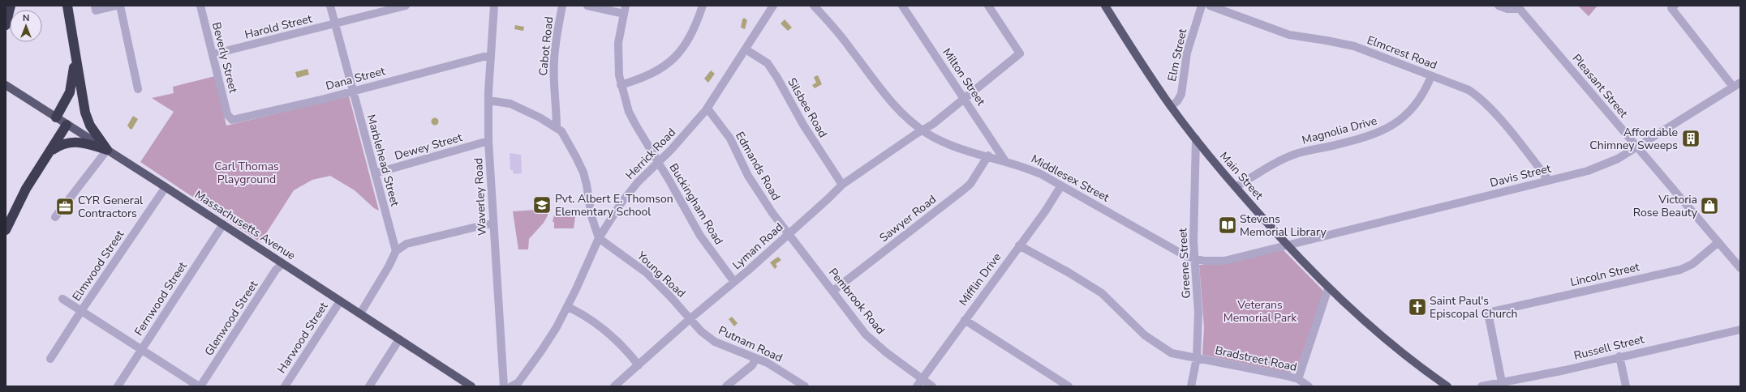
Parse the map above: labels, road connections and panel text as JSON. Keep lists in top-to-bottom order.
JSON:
{
  "streets": {
    "main road": ["Main Street", "Massachusetts Avenue"],
    "street": [
      "Harold Street",
      "Cabot Road",
      "Elmcrest Road",
      "Elm Street",
      "Beverly Street",
      "Milton Street",
      "Dana Street",
      "Pleasant Street",
      "Silsbee Road",
      "Magnolia Drive",
      "Dewey Street",
      "Herrick Road",
      "Marblehead Street",
      "Edmands Road",
      "Davis Street",
      "Middlesex Street",
      "Waverley Road",
      "Buckingham Road",
      "Sawyer Road",
      "Lyman Road",
      "Greene Street",
      "Elmwood Street",
      "Young Road",
      "Lincoln Street",
      "Mifflin Drive",
      "Fernwood Street",
      "Pembrook Road",
      "Glenwood Street",
      "Harwood Street",
      "Putnam Road",
      "Russell Street",
      "Bradstreet Road"
    ]
  },
  "crossings": [
    ["Harold Street", "Beverly Street"],
    ["Harold Street", "Marblehead Street"],
    ["Elmcrest Road", "Magnolia Drive"],
    ["Elmcrest Road", "Davis Street"],
    ["Elm Street", "Main Street"],
    ["Beverly Street", "Dana Street"],
    ["Milton Street", "Middlesex Street"],
    ["Milton Street", "Lyman Road"],
    ["Dana Street", "Marblehead Street"],
    ["Dana Street", "Waverley Road"],
    ["Pleasant Street", "Davis Street"],
    ["Pleasant Street", "Lincoln Street"],
    ["Silsbee Road", "Herrick Road"],
    ["Silsbee Road", "Lyman Road"],
    ["Magnolia Drive", "Main Street"],
    ["Dewey Street", "Marblehead Street"],
    ["Dewey Street", "Waverley Road"],
    ["Herrick Road", "Edmands Road"],
    ["Herrick Road", "Buckingham Road"],
    ["Herrick Road", "Young Road"],
    ["Edmands Road", "Lyman Road"],
    ["Edmands Road", "Pembrook Road"],
    ["Main Street", "Davis Street"],
    ["Main Street", "Middlesex Street"],
    ["Main Street", "Greene Street"],
    ["Davis Street", "Middlesex Street"],
    ["Middlesex Street", "Sawyer Road"],
    ["Middlesex Street", "Lyman Road"],
    ["Middlesex Street", "Greene Street"],
    ["Middlesex Street", "Mifflin Drive"],
    ["Buckingham Road", "Lyman Road"],
    ["Sawyer Road", "Pembrook Road"],
    ["Massachusetts Avenue", "Elmwood Street"],
    ["Massachusetts Avenue", "Fernwood Street"],
    ["Massachusetts Avenue", "Glenwood Street"],
    ["Massachusetts Avenue", "Harwood Street"],
    ["Lyman Road", "Young Road"],
    ["Lyman Road", "Pembrook Road"],
    ["Lyman Road", "Putnam Road"],
    ["Greene Street", "Bradstreet Road"],
    ["Young Road", "Putnam Road"],
    ["Lincoln Street", "Russell Street"],
    ["Mifflin Drive", "Pembrook Road"],
    ["Mifflin Drive", "Bradstreet Road"]
  ],
  "parks": ["Carl Thomas Playground", "Veterans Memorial Park"],
  "places": {
    "building": ["Affordable Chimney Sweeps"],
    "school or university": ["Pvt. Albert E. Thomson Elementary School"],
    "shop": ["Victoria Rose Beauty"],
    "office": ["CYR General Contractors"],
    "library": ["Stevens Memorial Library"],
    "church": ["Saint Paul's Episcopal Church"]
  },
  "north": "top"
}
